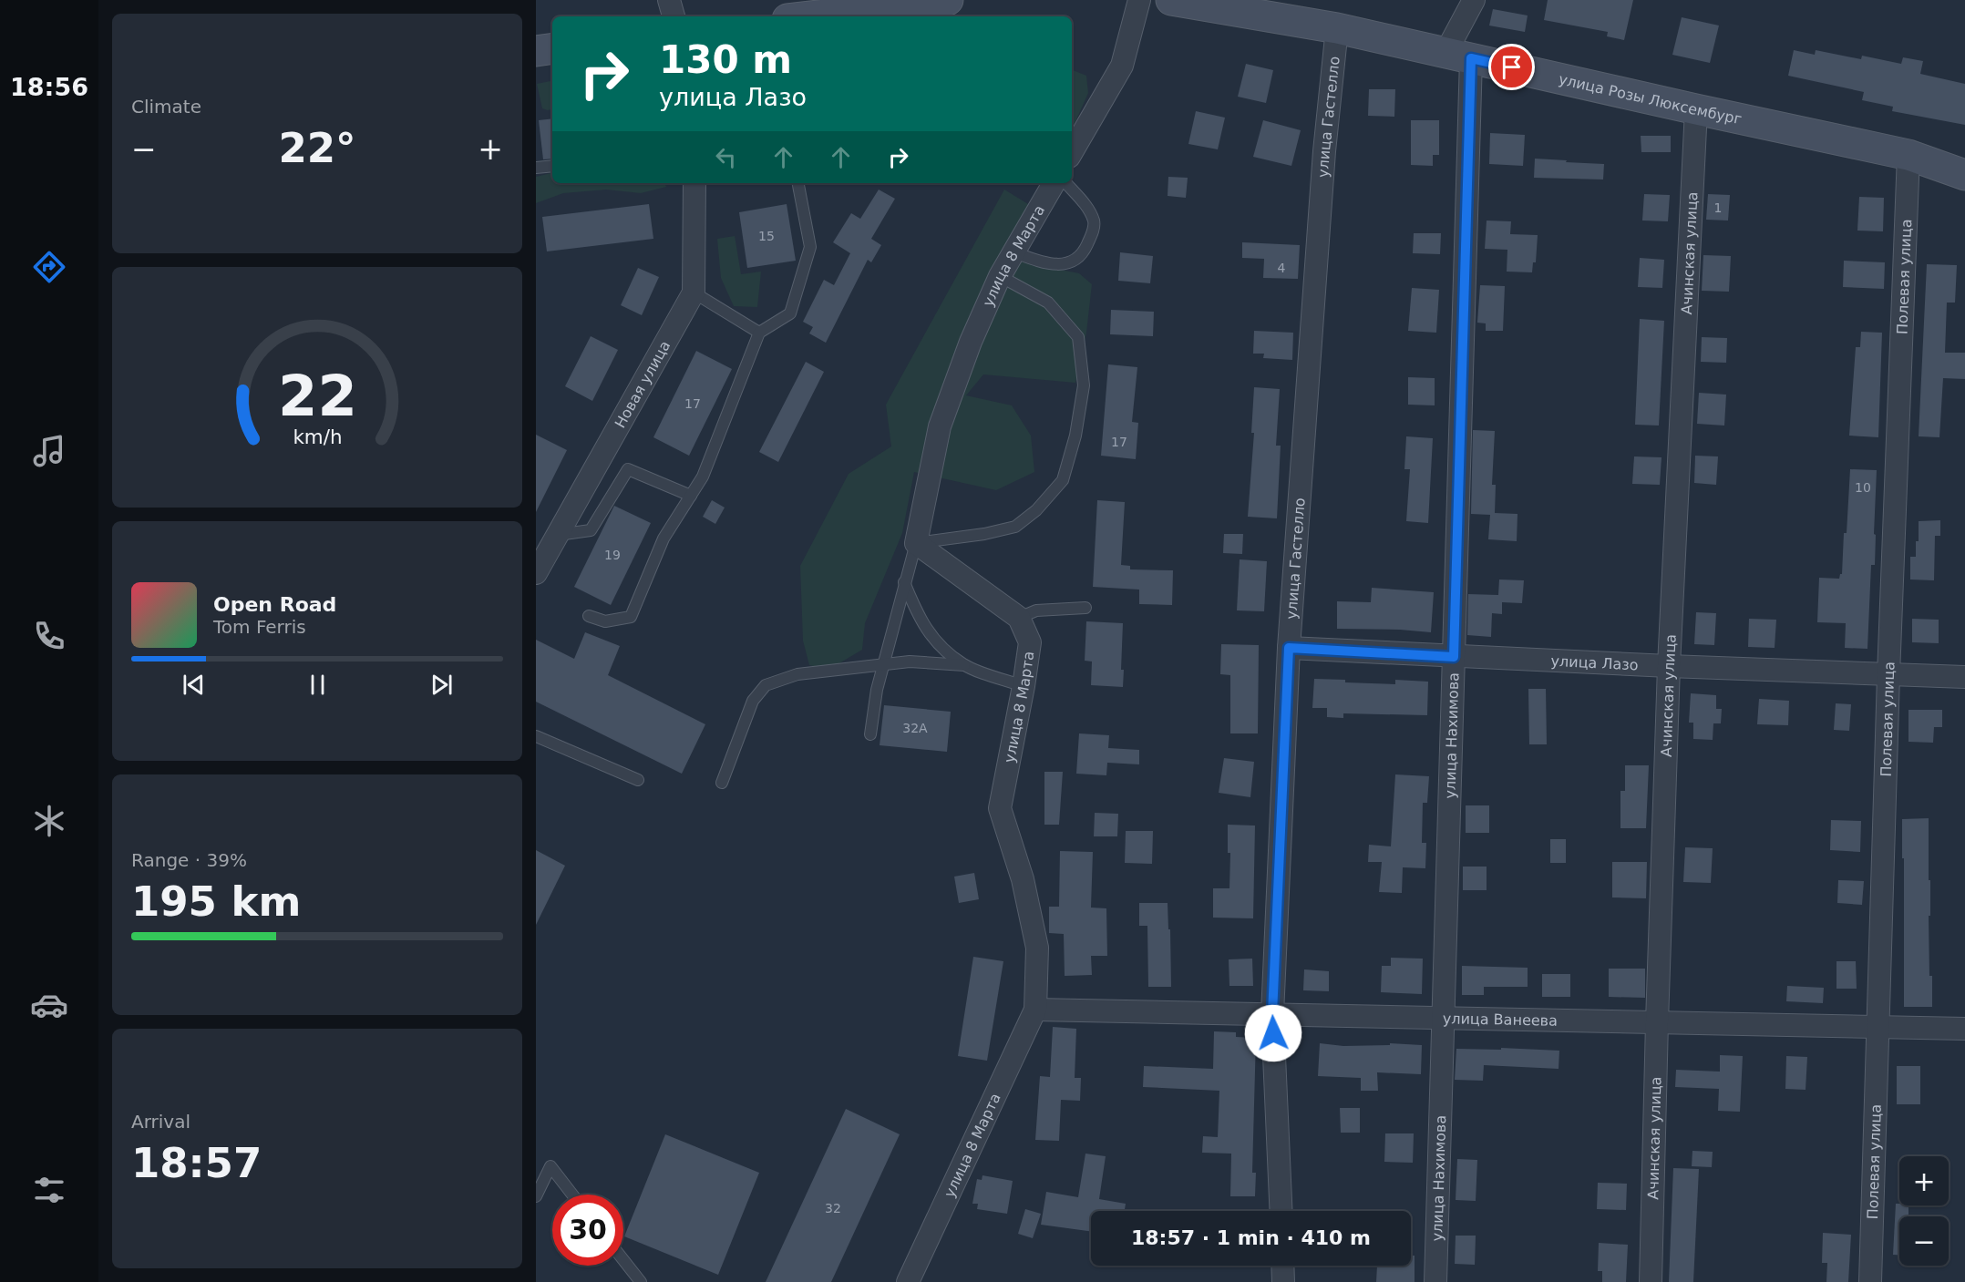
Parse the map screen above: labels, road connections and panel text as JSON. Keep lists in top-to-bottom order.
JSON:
{
  "streets": {
    "street": [
      "улица Розы Люксембург",
      "улица Гастелло",
      "Ачинская улица",
      "улица 8 Марта",
      "Полевая улица",
      "Новая улица",
      "улица Лазо",
      "улица Нахимова",
      "улица Ванеева"
    ]
  },
  "crossings": [
    ["улица Розы Люксембург", "улица Гастелло"],
    ["улица Розы Люксембург", "Ачинская улица"],
    ["улица Розы Люксембург", "Полевая улица"],
    ["улица Розы Люксембург", "улица Нахимова"],
    ["улица Гастелло", "улица Лазо"],
    ["улица Гастелло", "улица Ванеева"],
    ["Ачинская улица", "улица Лазо"],
    ["Ачинская улица", "улица Ванеева"],
    ["улица 8 Марта", "улица Ванеева"],
    ["Полевая улица", "улица Лазо"],
    ["Полевая улица", "улица Ванеева"],
    ["улица Лазо", "улица Нахимова"],
    ["улица Нахимова", "улица Ванеева"]
  ],
  "house_numbers": [
    "1",
    "15",
    "4",
    "17",
    "17",
    "10",
    "19",
    "32А",
    "32"
  ],
  "page": {
    "tabs": "18:56",
    "tile": [
      "Climate",
      ["Range · 39%", "195 km"],
      ["Arrival", "18:57"]
    ],
    "turn": ["130 m", "улица Лазо"],
    "heat": ["−", "22°", "+"],
    "song": ["Open Road", "Tom Ferris"],
    "map_buttons": ["+", "−"],
    "limit": "30",
    "trip": "18:57 · 1 min · 410 m",
    "gauge": ["22", "km/h"]
  }
}
